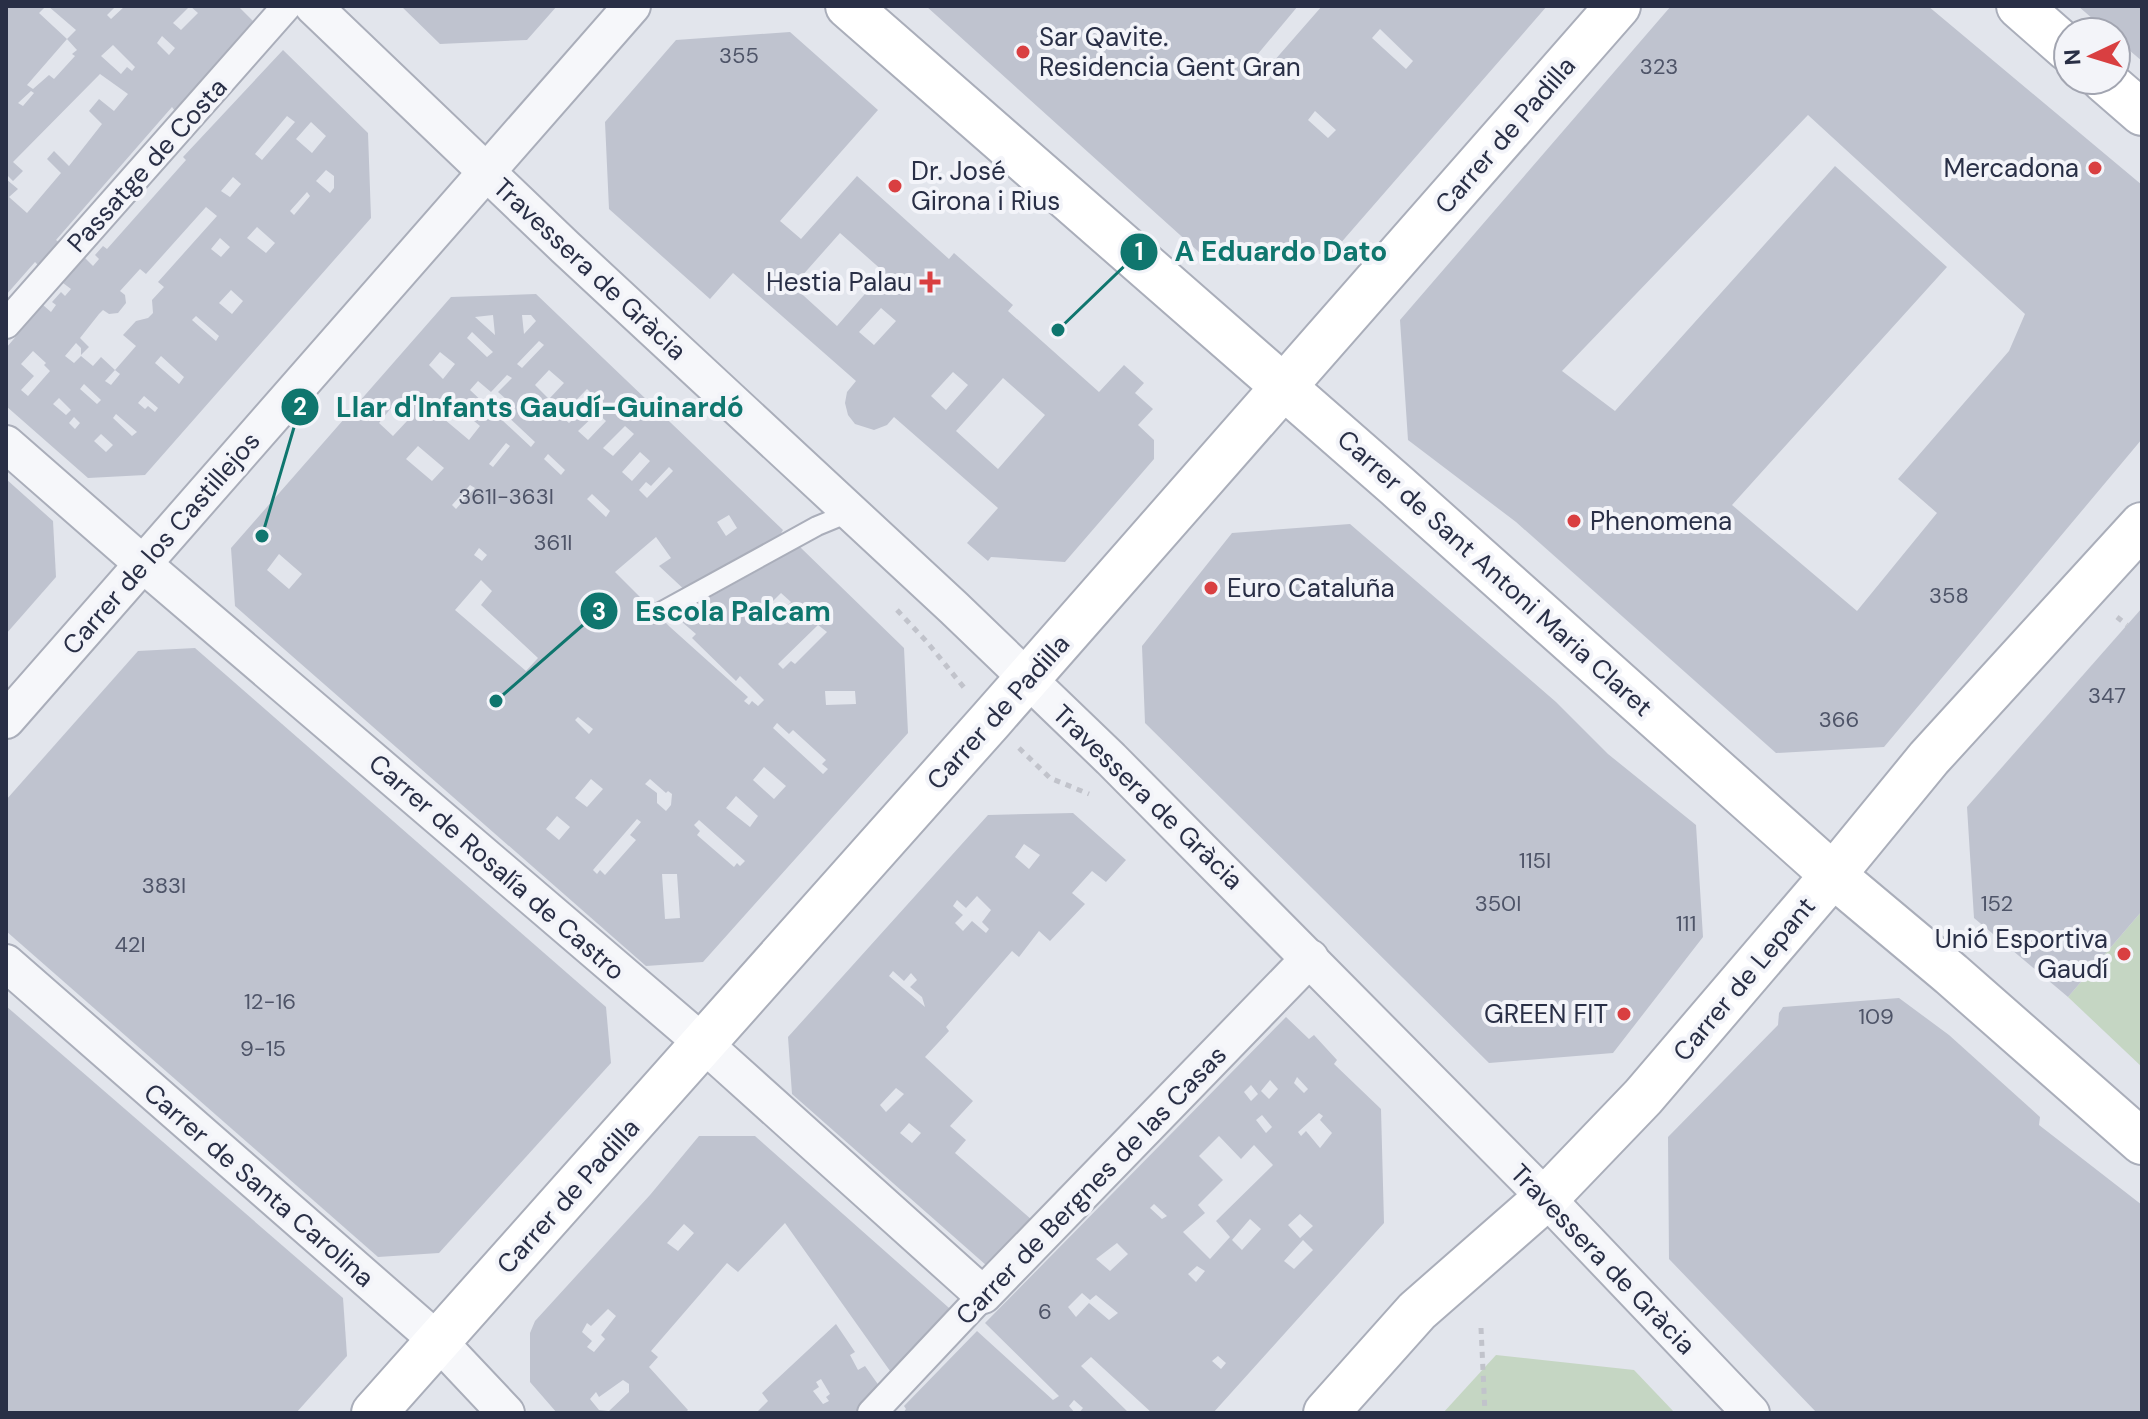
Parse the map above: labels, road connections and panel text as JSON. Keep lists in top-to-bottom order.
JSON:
{
  "streets": {
    "main road": ["Carrer de Padilla", "Carrer de Sant Antoni Maria Claret", "Carrer de Lepant"],
    "street": [
      "Passatge de Costa",
      "Travessera de Gràcia",
      "Carrer de los Castillejos",
      "Carrer de Rosalía de Castro",
      "Carrer de Santa Carolina",
      "Carrer de Bergnes de las Casas"
    ]
  },
  "crossings": [
    ["Carrer de Padilla", "Travessera de Gràcia"],
    ["Carrer de Padilla", "Carrer de Sant Antoni Maria Claret"],
    ["Carrer de Padilla", "Carrer de Rosalía de Castro"],
    ["Carrer de Padilla", "Carrer de Santa Carolina"],
    ["Travessera de Gràcia", "Carrer de los Castillejos"],
    ["Travessera de Gràcia", "Carrer de Lepant"],
    ["Travessera de Gràcia", "Carrer de Bergnes de las Casas"],
    ["Carrer de los Castillejos", "Carrer de Rosalía de Castro"],
    ["Carrer de Sant Antoni Maria Claret", "Carrer de Lepant"],
    ["Carrer de Rosalía de Castro", "Carrer de Bergnes de las Casas"]
  ],
  "places": {
    "other": [
      "Sar Qavite. Residencia Gent Gran",
      "Mercadona",
      "Dr. José Girona i Rius",
      "A Eduardo Dato",
      "Phenomena",
      "Llar d'Infants Gaudí-Guinardó",
      "Euro Cataluña",
      "Escola Palcam",
      "Unió Esportiva Gaudí",
      "GREEN FIT"
    ],
    "health": ["Hestia Palau"]
  },
  "house_numbers": [
    "355",
    "323",
    "361I-363I",
    "361I",
    "358",
    "347",
    "366",
    "115I",
    "383I",
    "350I",
    "152",
    "111",
    "42I",
    "12-16",
    "109",
    "9-15",
    "6"
  ],
  "north": "left"
}
